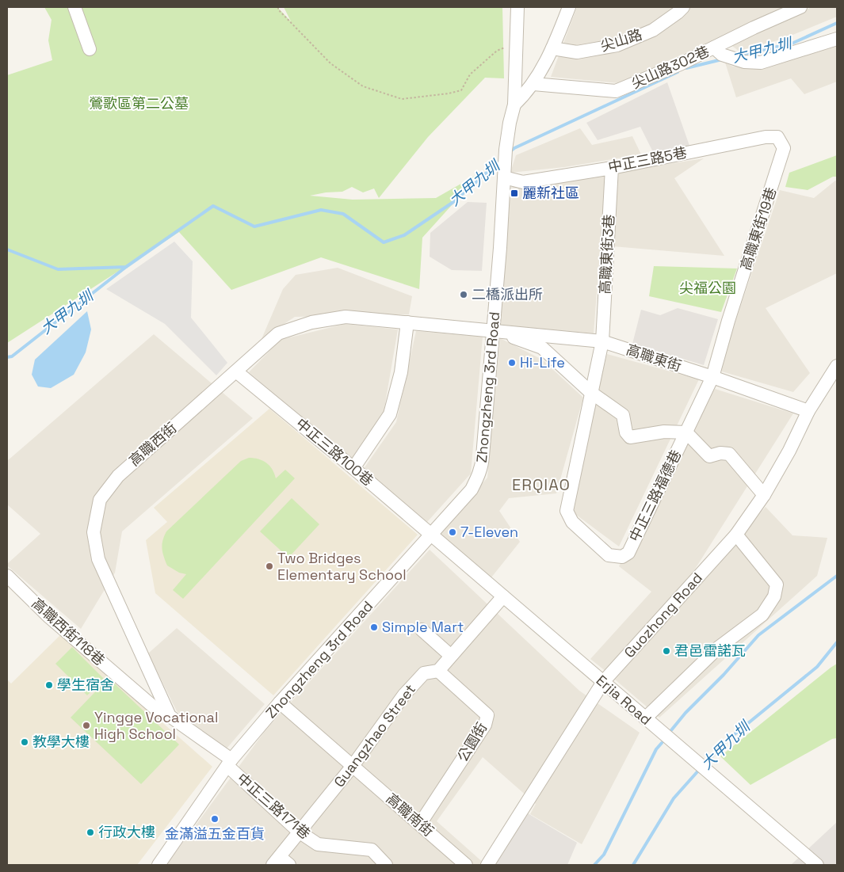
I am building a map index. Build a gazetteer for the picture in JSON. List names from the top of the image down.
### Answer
{
  "streets": {
    "street": [
      "尖山路",
      "尖山路302巷",
      "中正三路5巷",
      "高職東街19巷",
      "高職東街3巷",
      "高職東街",
      "Zhongzheng 3rd Road",
      "高職西街",
      "中正三路100巷",
      "中正三路福德巷",
      "Guozhong Road",
      "高職西街118巷",
      "Erjia Road",
      "Guangzhao Street",
      "公園街",
      "中正三路171巷",
      "高職南街"
    ]
  },
  "crossings": [
    ["中正三路5巷", "高職東街19巷"],
    ["中正三路5巷", "高職東街3巷"],
    ["中正三路5巷", "Zhongzheng 3rd Road"],
    ["高職東街19巷", "高職東街"],
    ["高職東街19巷", "中正三路福德巷"],
    ["高職東街3巷", "高職東街"],
    ["高職東街3巷", "中正三路福德巷"],
    ["高職東街", "Zhongzheng 3rd Road"],
    ["高職東街", "高職西街"],
    ["高職東街", "中正三路福德巷"],
    ["高職東街", "Guozhong Road"],
    ["Zhongzheng 3rd Road", "高職西街"],
    ["Zhongzheng 3rd Road", "中正三路100巷"],
    ["Zhongzheng 3rd Road", "中正三路福德巷"],
    ["Zhongzheng 3rd Road", "Erjia Road"],
    ["Zhongzheng 3rd Road", "中正三路171巷"],
    ["Zhongzheng 3rd Road", "高職南街"],
    ["高職西街", "中正三路100巷"],
    ["高職西街", "中正三路福德巷"],
    ["高職西街", "高職西街118巷"],
    ["中正三路100巷", "Erjia Road"],
    ["中正三路福德巷", "Guozhong Road"],
    ["Guozhong Road", "Erjia Road"],
    ["Guangzhao Street", "公園街"],
    ["Guangzhao Street", "中正三路171巷"],
    ["Guangzhao Street", "高職南街"],
    ["公園街", "高職南街"]
  ],
  "districts": ["ERQIAO"],
  "water": ["大甲九圳"],
  "parks": ["鶯歌區第二公墓", "尖福公園"],
  "places": {
    "transit": ["麗新社區"],
    "other": [
      "二橋派出所",
      "Hi-Life",
      "7-Eleven",
      "Two Bridges Elementary School",
      "Simple Mart",
      "君邑雷諾瓦",
      "學生宿舍",
      "Yingge Vocational High School",
      "教學大樓",
      "金滿溢五金百貨",
      "行政大樓"
    ]
  }
}
